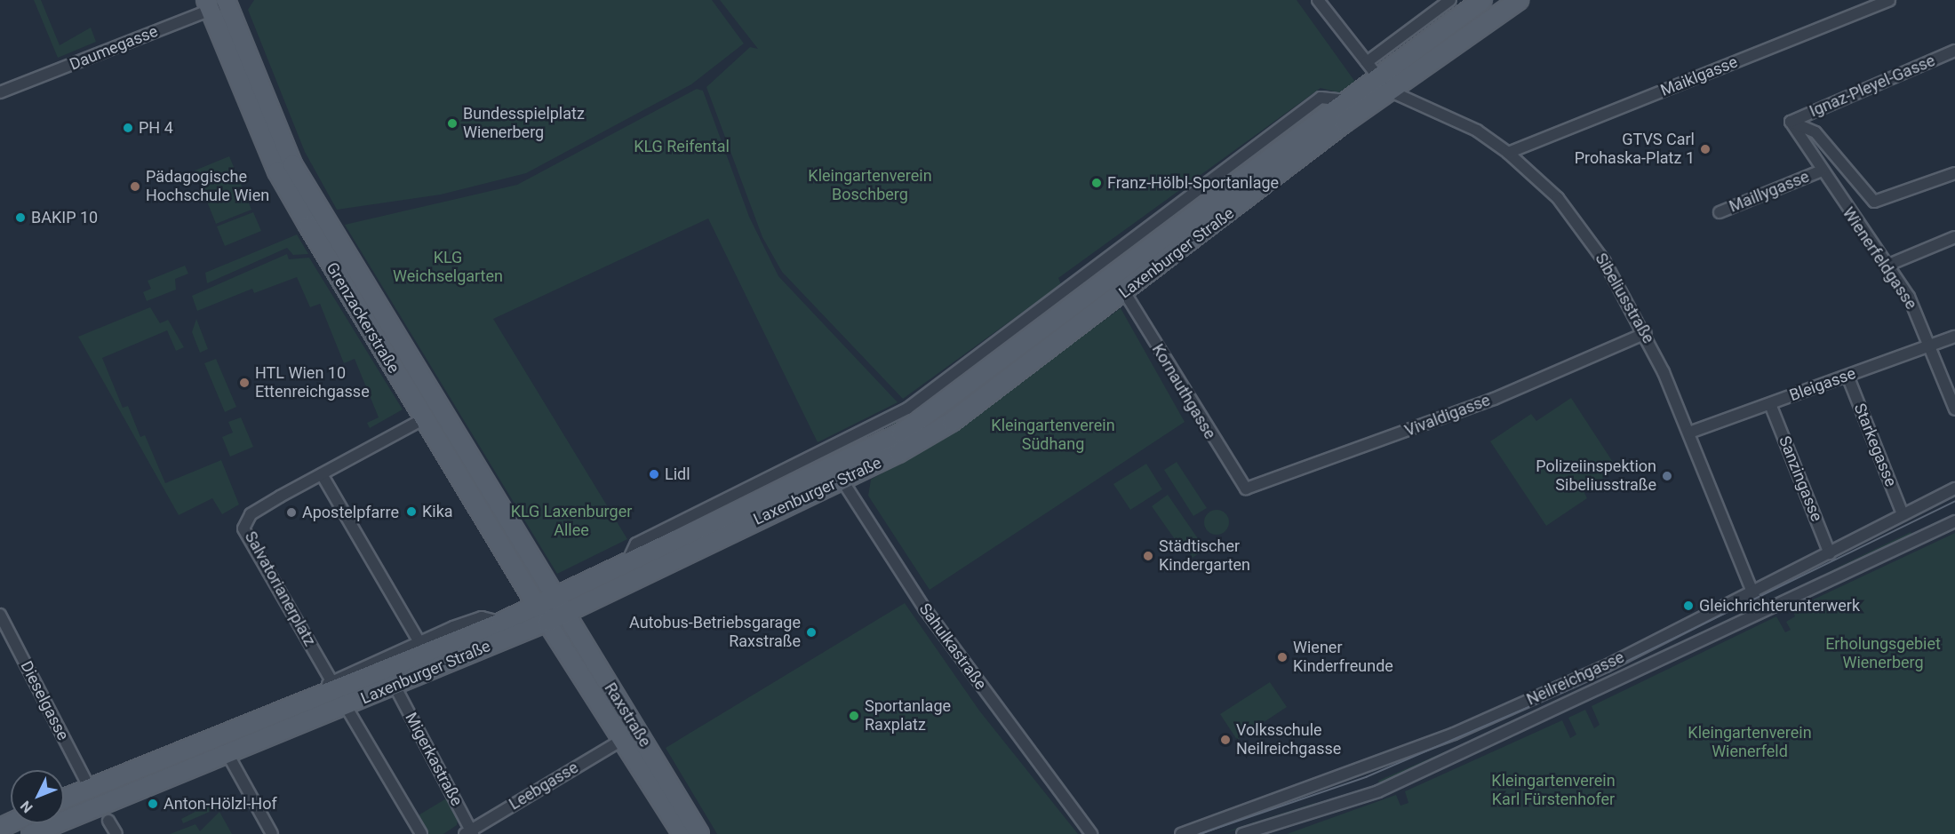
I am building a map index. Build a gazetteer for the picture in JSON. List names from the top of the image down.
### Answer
{
  "streets": {
    "main road": ["Laxenburger Straße", "Grenzackerstraße", "Raxstraße"],
    "street": [
      "Daumegasse",
      "Maiklgasse",
      "Ignaz-Pleyel-Gasse",
      "Maillygasse",
      "Wienerfeldgasse",
      "Sibeliusstraße",
      "Bleigasse",
      "Kornauthgasse",
      "Vivaldigasse",
      "Starkegasse",
      "Sanzingasse",
      "Salvatorianerplatz",
      "Sahulkastraße",
      "Neilreichgasse",
      "Dieselgasse",
      "Migerkastraße",
      "Leebgasse"
    ]
  },
  "crossings": [
    ["Daumegasse", "Grenzackerstraße"],
    ["Maiklgasse", "Sibeliusstraße"],
    ["Ignaz-Pleyel-Gasse", "Wienerfeldgasse"],
    ["Maillygasse", "Wienerfeldgasse"],
    ["Laxenburger Straße", "Sibeliusstraße"],
    ["Laxenburger Straße", "Grenzackerstraße"],
    ["Laxenburger Straße", "Kornauthgasse"],
    ["Laxenburger Straße", "Salvatorianerplatz"],
    ["Laxenburger Straße", "Sahulkastraße"],
    ["Laxenburger Straße", "Dieselgasse"],
    ["Laxenburger Straße", "Raxstraße"],
    ["Laxenburger Straße", "Migerkastraße"],
    ["Wienerfeldgasse", "Bleigasse"],
    ["Sibeliusstraße", "Bleigasse"],
    ["Sibeliusstraße", "Vivaldigasse"],
    ["Sibeliusstraße", "Neilreichgasse"],
    ["Grenzackerstraße", "Raxstraße"],
    ["Bleigasse", "Starkegasse"],
    ["Bleigasse", "Sanzingasse"],
    ["Kornauthgasse", "Vivaldigasse"],
    ["Starkegasse", "Neilreichgasse"],
    ["Sanzingasse", "Neilreichgasse"],
    ["Raxstraße", "Leebgasse"],
    ["Migerkastraße", "Leebgasse"]
  ],
  "parks": [
    "KLG Reifental",
    "Kleingartenverein Boschberg",
    "KLG Weichselgarten",
    "Kleingartenverein Südhang",
    "KLG Laxenburger Allee",
    "Erholungsgebiet Wienerberg",
    "Kleingartenverein Wienerfeld",
    "Kleingartenverein Karl Fürstenhofer"
  ],
  "places": [
    "Bundesspielplatz Wienerberg",
    "PH 4",
    "GTVS Carl Prohaska-Platz 1",
    "Franz-Hölbl-Sportanlage",
    "Pädagogische Hochschule Wien",
    "BAKIP 10",
    "HTL Wien 10 Ettenreichgasse",
    "Lidl",
    "Polizeiinspektion Sibeliusstraße",
    "Kika",
    "Apostelpfarre",
    "Städtischer Kindergarten",
    "Gleichrichterunterwerk",
    "Autobus-Betriebsgarage Raxstraße",
    "Wiener Kinderfreunde",
    "Sportanlage Raxplatz",
    "Volksschule Neilreichgasse",
    "Anton-Hölzl-Hof"
  ],
  "north": "bottom left"
}
